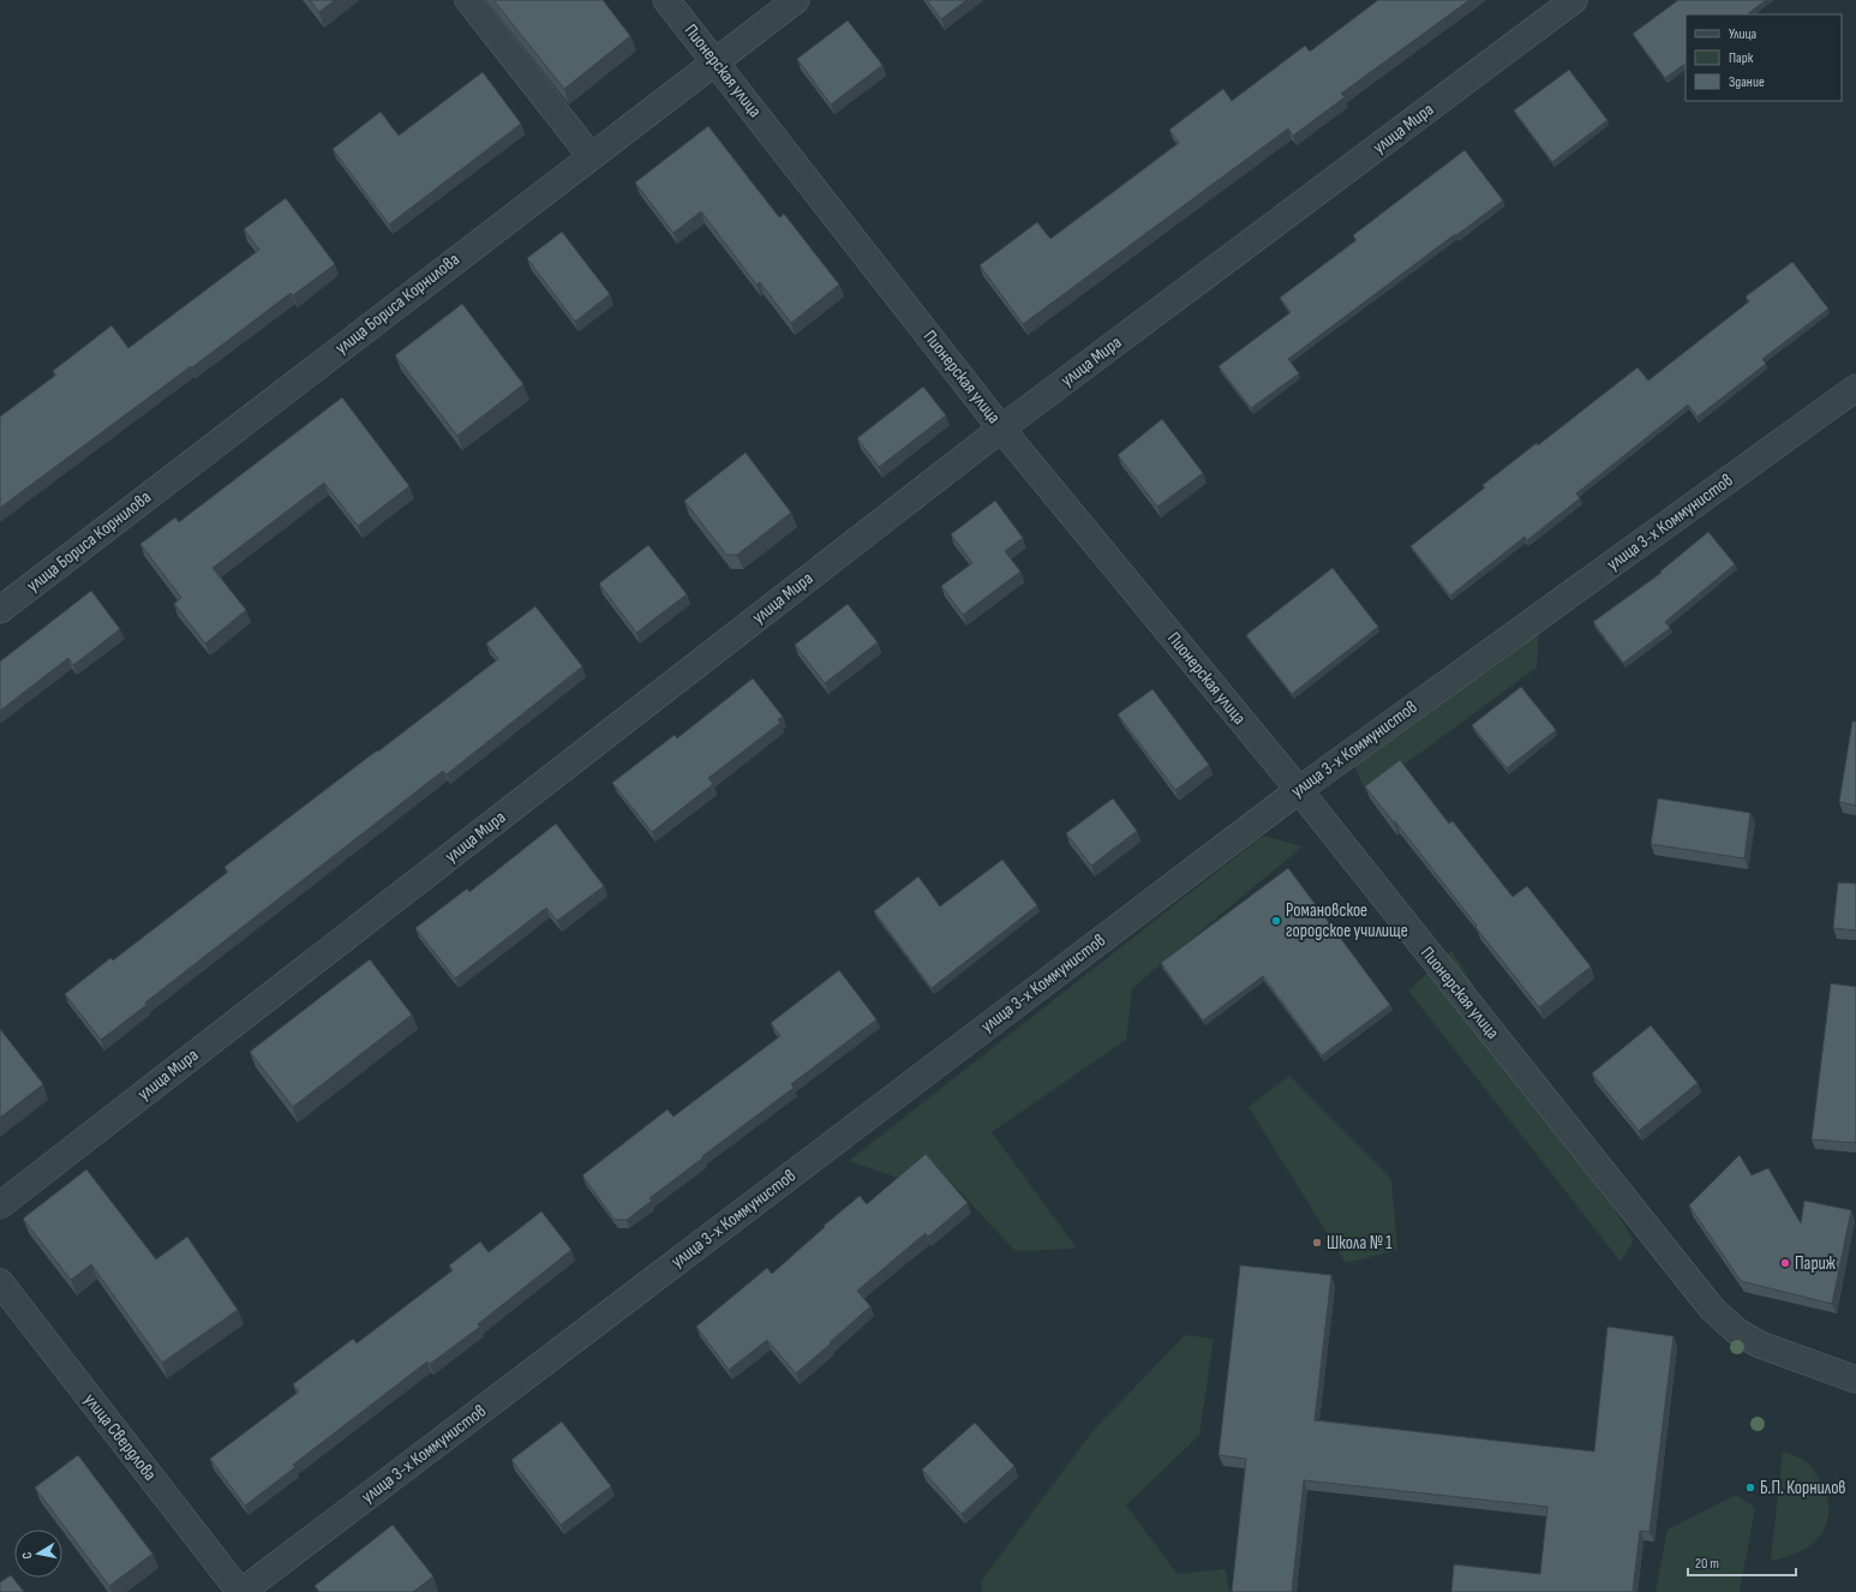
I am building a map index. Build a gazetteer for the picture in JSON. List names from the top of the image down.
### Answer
{
  "streets": {
    "street": [
      "Пионерская улица",
      "улица Мира",
      "улица Бориса Корнилова",
      "улица 3-х Коммунистов",
      "улица Свердлова"
    ]
  },
  "crossings": [
    ["Пионерская улица", "улица Мира"],
    ["Пионерская улица", "улица Бориса Корнилова"],
    ["Пионерская улица", "улица 3-х Коммунистов"],
    ["улица 3-х Коммунистов", "улица Свердлова"]
  ],
  "places": [
    "Романовское городское училище",
    "Школа № 1",
    "Париж",
    "Б.П. Корнилов"
  ],
  "legend": ["Улица", "Парк", "Здание"],
  "scale_bar": "20 m",
  "north": "left"
}
